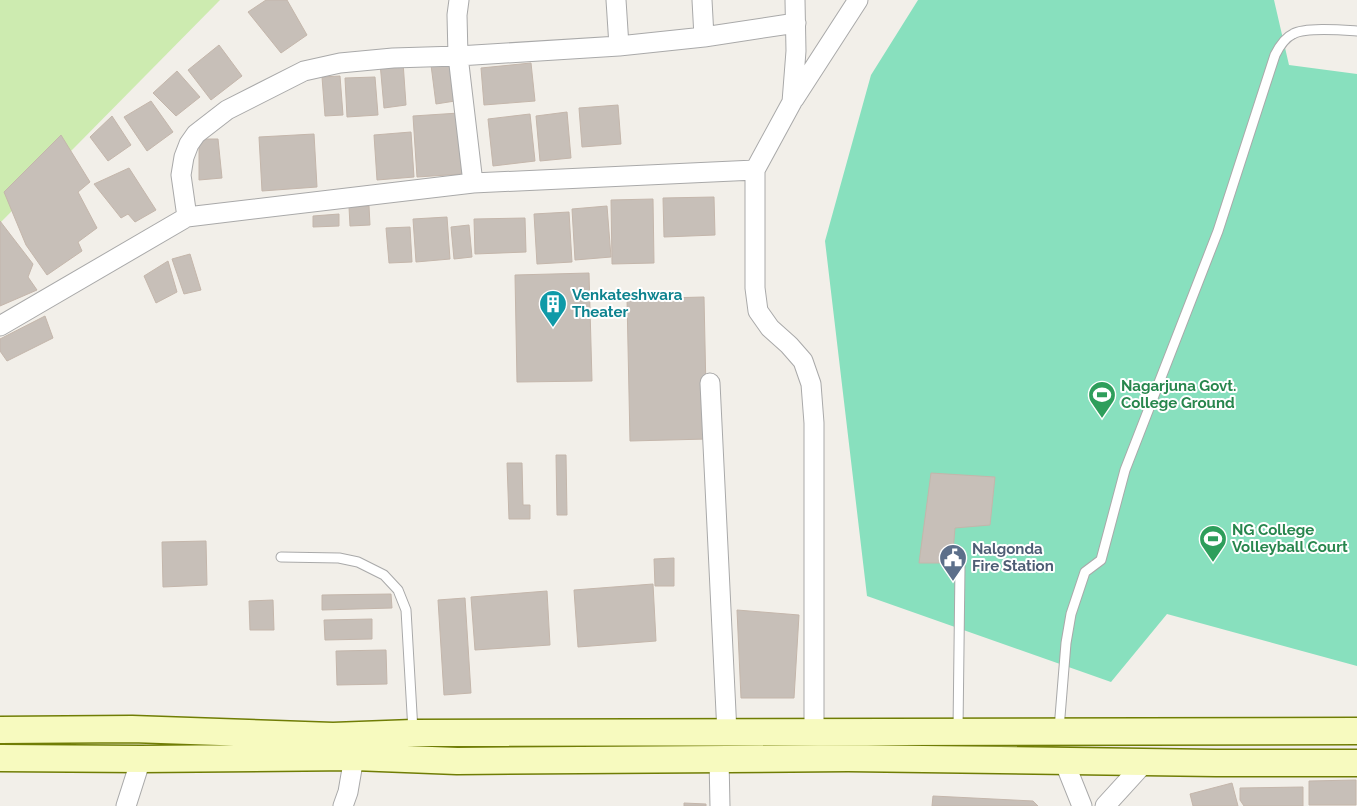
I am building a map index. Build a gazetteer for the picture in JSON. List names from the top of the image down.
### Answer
{
  "places": {
    "building": ["Venkateshwara Theater"],
    "sports": ["Nagarjuna Govt. College Ground", "NG College Volleyball Court"],
    "public building": ["Nalgonda Fire Station"]
  }
}
